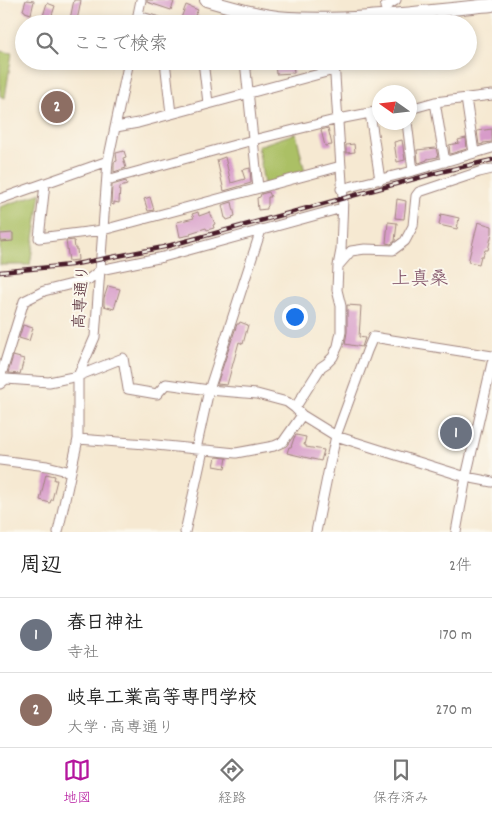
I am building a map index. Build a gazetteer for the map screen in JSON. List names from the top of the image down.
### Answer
{
  "streets": {
    "street": ["高専通り"]
  },
  "districts": ["上真桑"],
  "north": "left",
  "page": {
    "search": "ここで検索",
    "pins": ["2", "1"],
    "heading": ["周辺", "2件"],
    "list": [
      {
        "mark": "1",
        "name": "春日神社",
        "note": "寺社",
        "value": "170 m"
      },
      {
        "mark": "2",
        "name": "岐阜工業高等専門学校",
        "note": "大学 · 高専通り",
        "value": "270 m"
      }
    ],
    "nav": ["地図", "経路", "保存済み"]
  }
}
